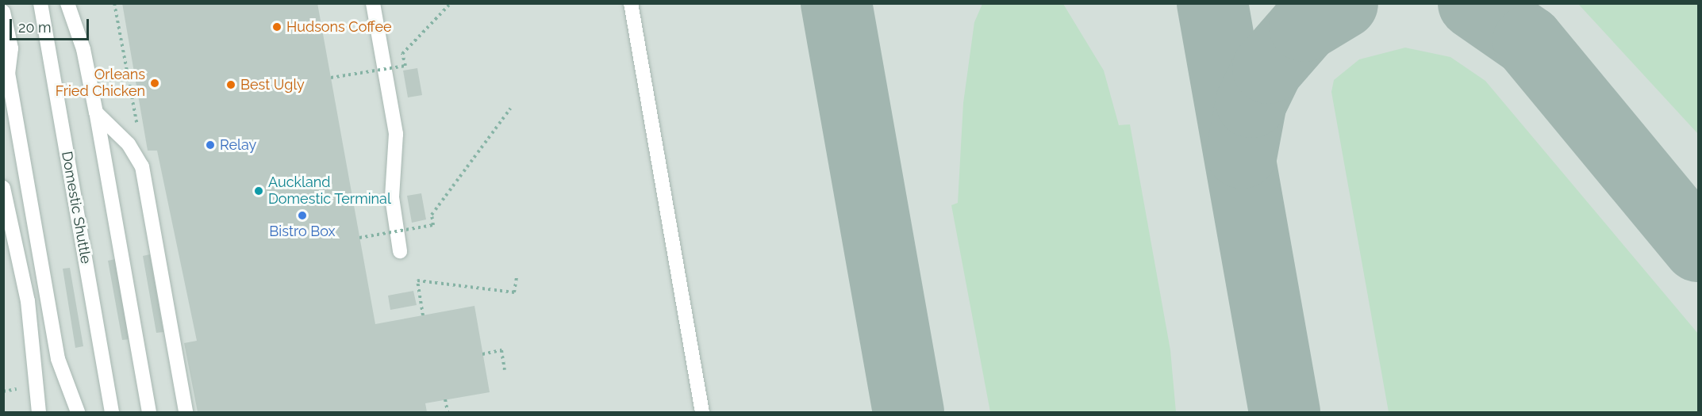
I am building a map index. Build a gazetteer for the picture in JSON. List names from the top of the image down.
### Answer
{
  "streets": {
    "lane": ["Domestic Shuttle"]
  },
  "places": [
    "Hudsons Coffee",
    "Orleans Fried Chicken",
    "Best Ugly",
    "Relay",
    "Auckland Domestic Terminal",
    "Bistro Box"
  ],
  "scale_bar": "20 m"
}
